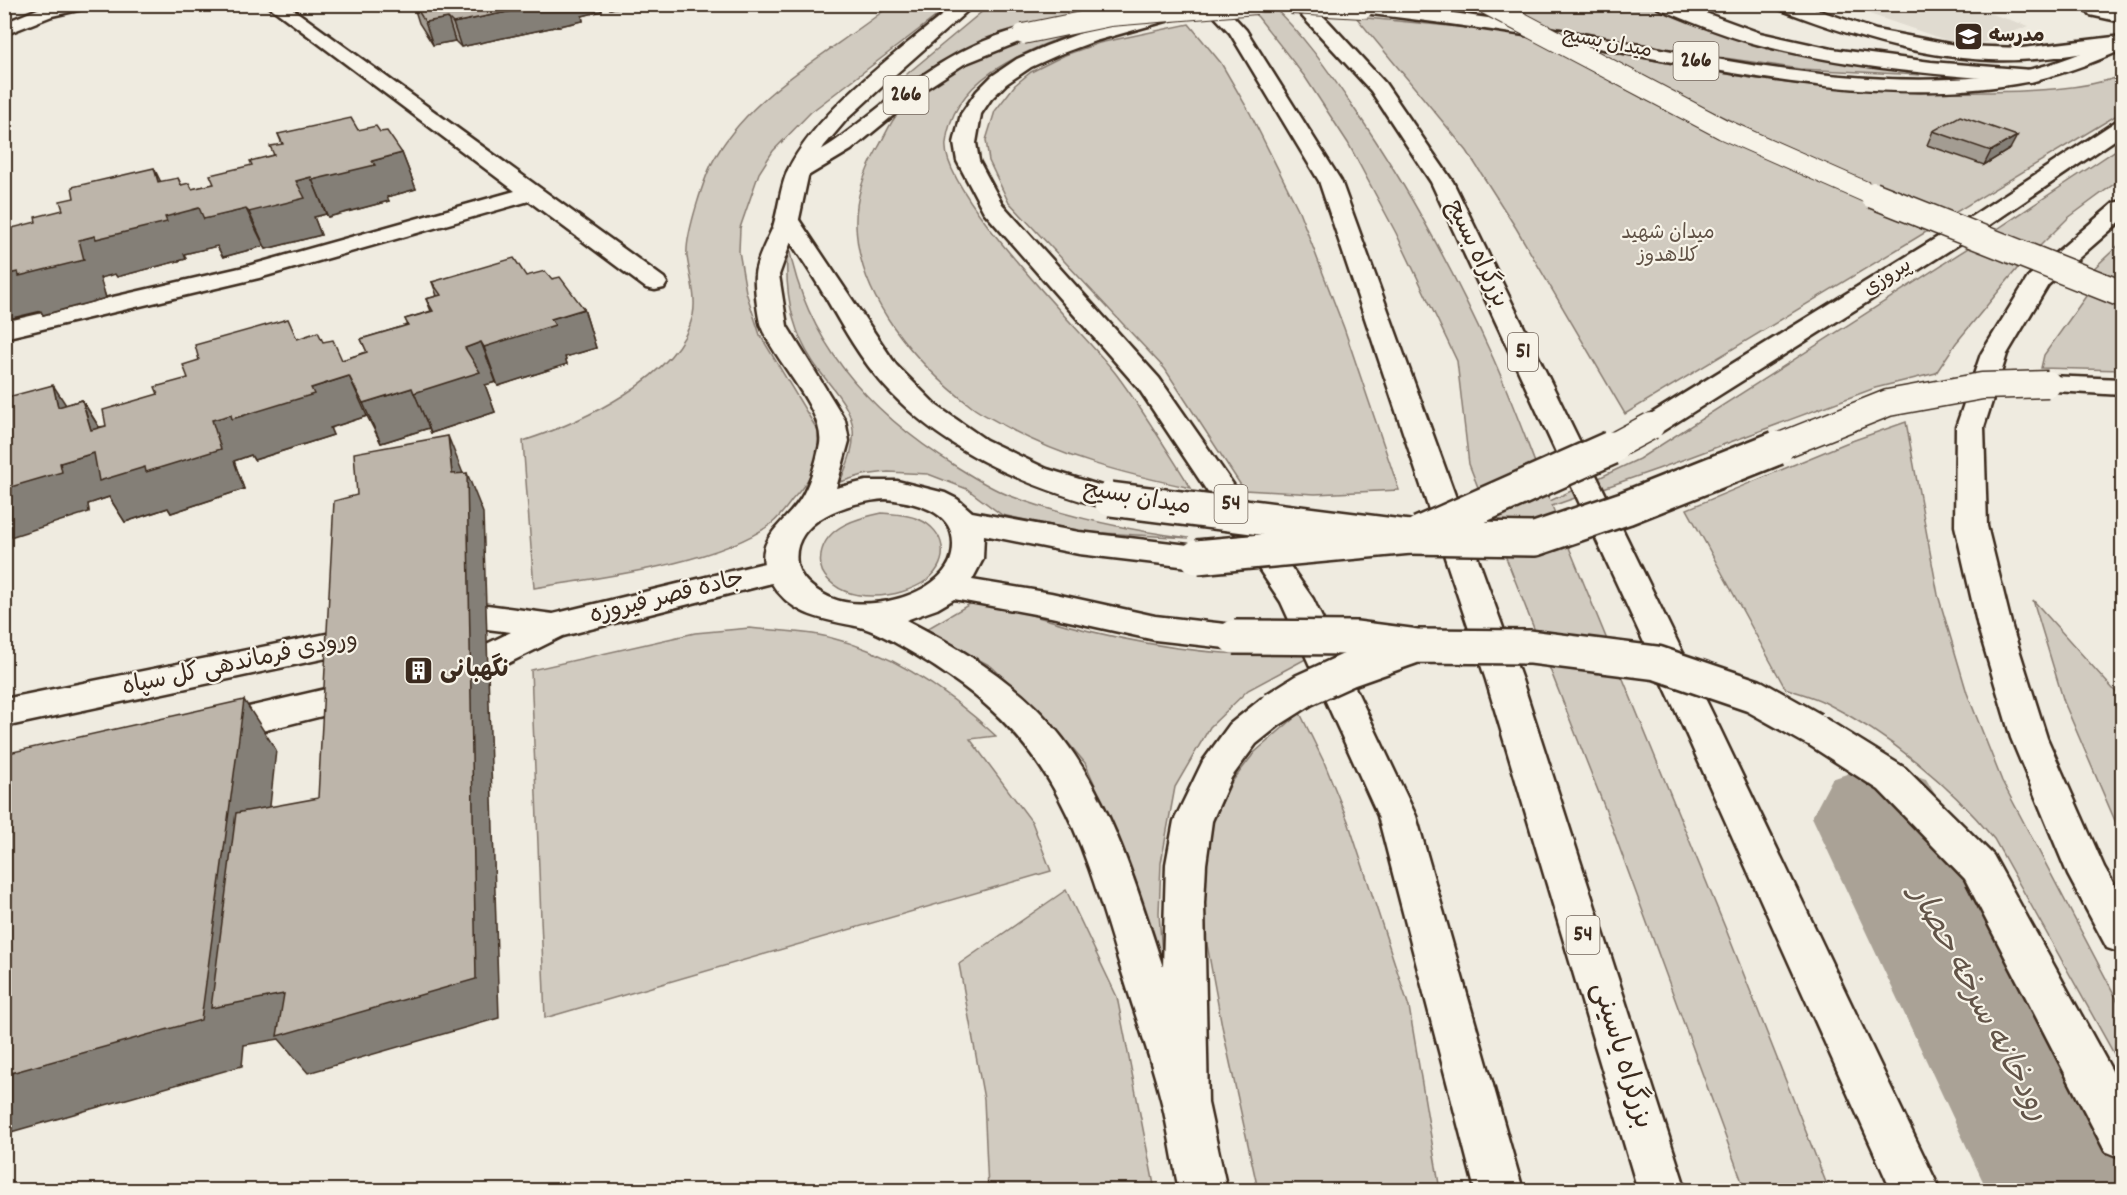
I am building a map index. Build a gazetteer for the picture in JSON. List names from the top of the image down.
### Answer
{
  "streets": {
    "main road": [
      "میدان بسیج",
      "266",
      "بزرگراه بسیج",
      "پیروزی",
      "51",
      "54",
      "جاده قصر فیروزه",
      "ورودی فرماندهی کل سپاه",
      "بزرگراه یاسینی"
    ]
  },
  "crossings": [
    ["میدان بسیج", "266"],
    ["میدان بسیج", "پیروزی"],
    ["266", "54"],
    ["266", "بزرگراه یاسینی"],
    ["54", "بزرگراه یاسینی"],
    ["جاده قصر فیروزه", "ورودی فرماندهی کل سپاه"]
  ],
  "water": ["رودخانه سرخه حصار"],
  "parks": ["میدان شهید کلاهدوز"],
  "places": {
    "school or university": ["مدرسه"],
    "building": ["نگهبانی"]
  }
}
